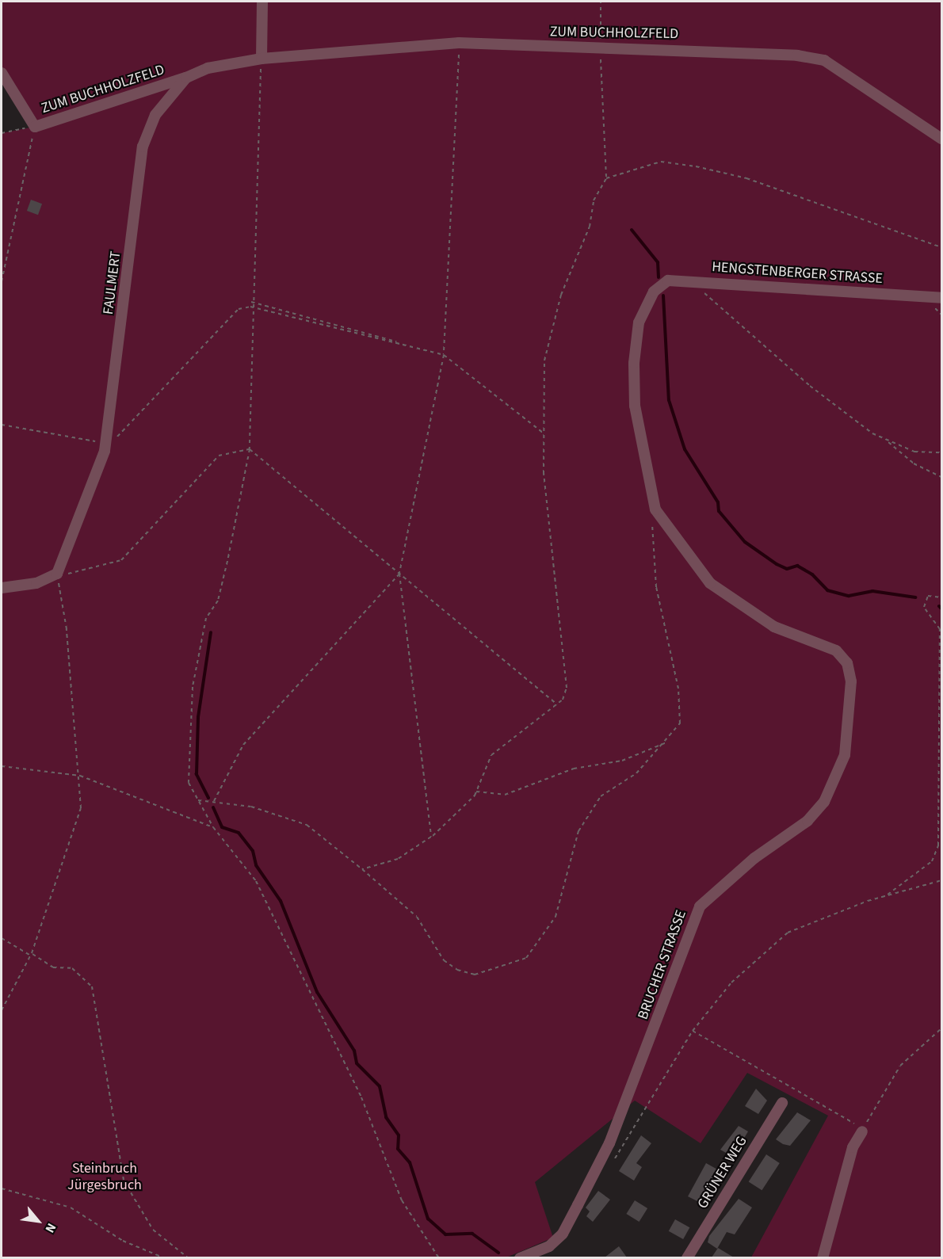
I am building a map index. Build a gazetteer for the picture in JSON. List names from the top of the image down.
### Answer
{
  "streets": {
    "street": [
      "ZUM BUCHHOLZFELD",
      "HENGSTENBERGER STRASSE",
      "FAULMERT",
      "BRUCHER STRASSE",
      "GRÜNER WEG"
    ]
  },
  "crossings": [
    ["ZUM BUCHHOLZFELD", "FAULMERT"],
    ["HENGSTENBERGER STRASSE", "BRUCHER STRASSE"]
  ],
  "parks": ["Steinbruch Jürgesbruch"],
  "north": "bottom right"
}
